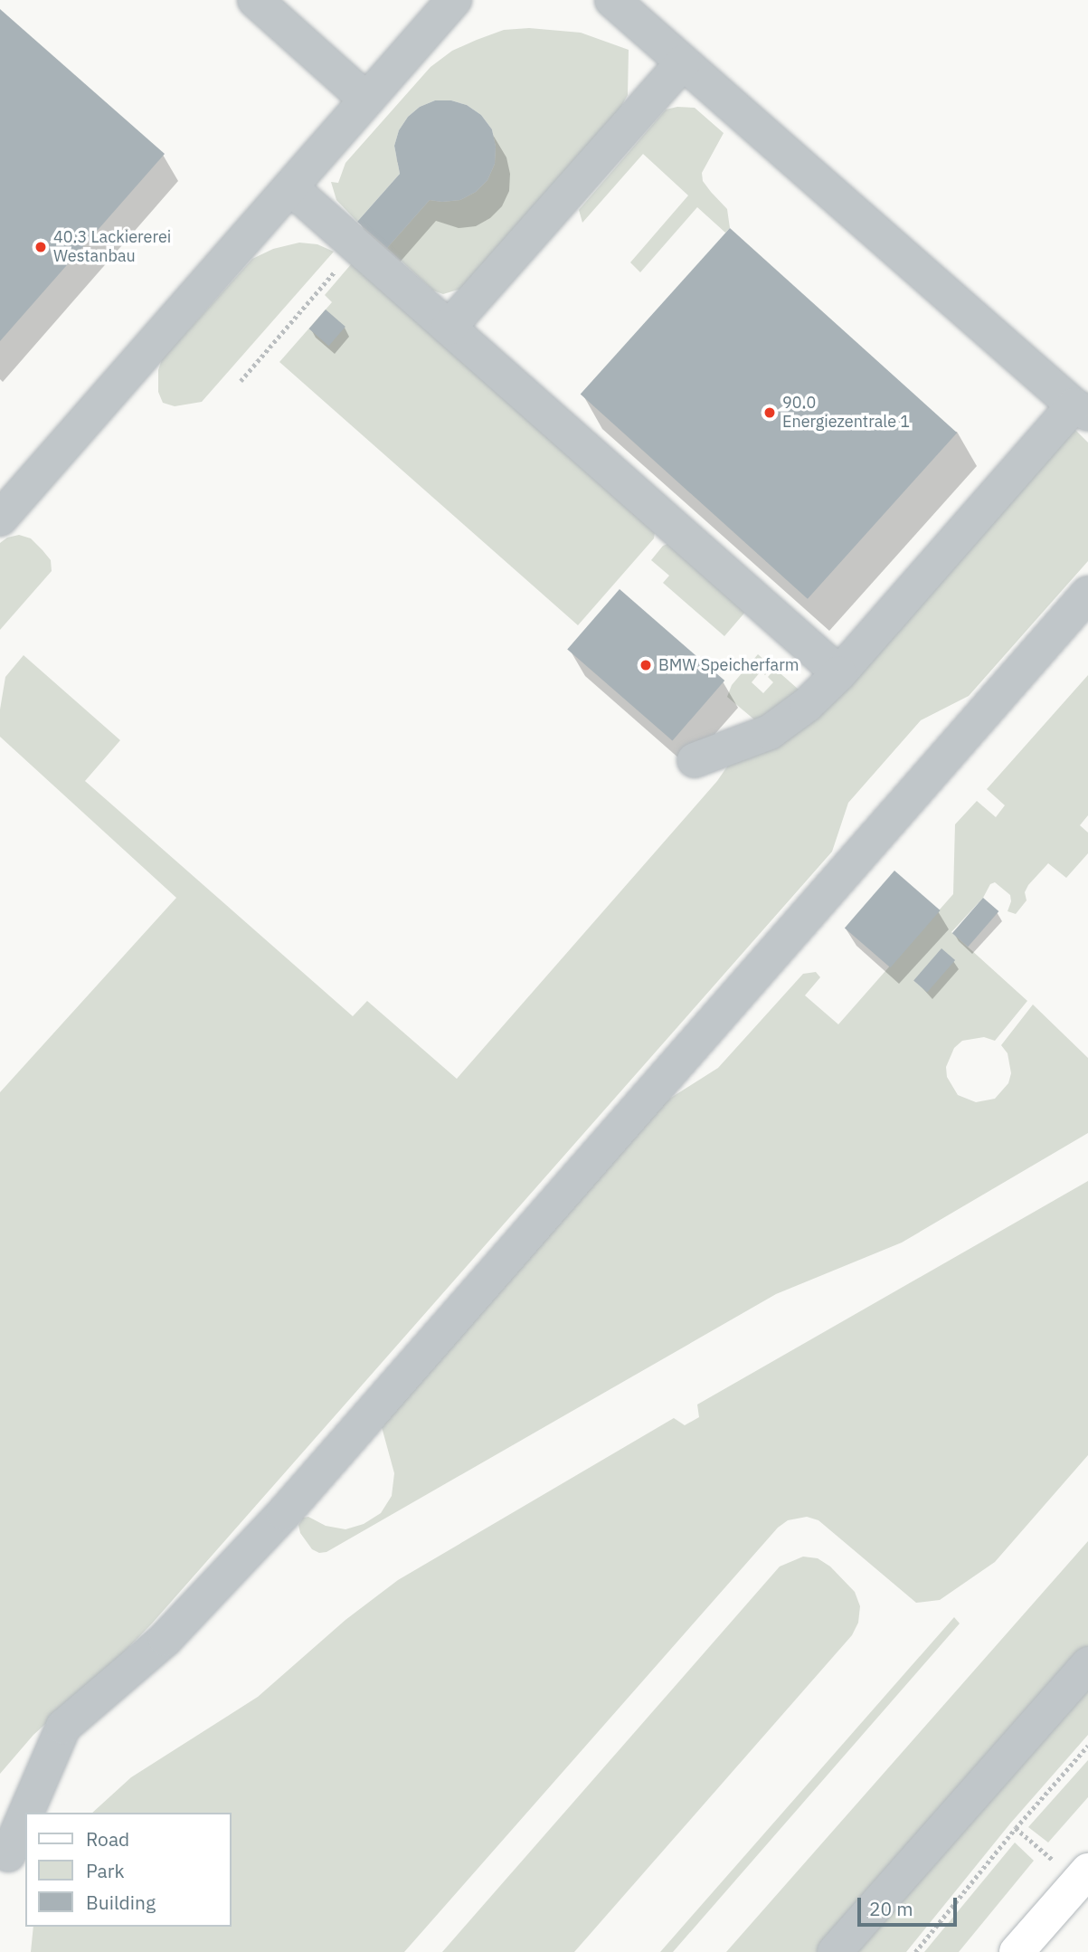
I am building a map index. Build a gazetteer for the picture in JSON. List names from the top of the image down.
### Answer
{
  "places": ["40.3 Lackiererei Westanbau", "90.0 Energiezentrale 1", "BMW Speicherfarm"],
  "legend": ["Road", "Park", "Building"],
  "scale_bar": "20 m"
}
